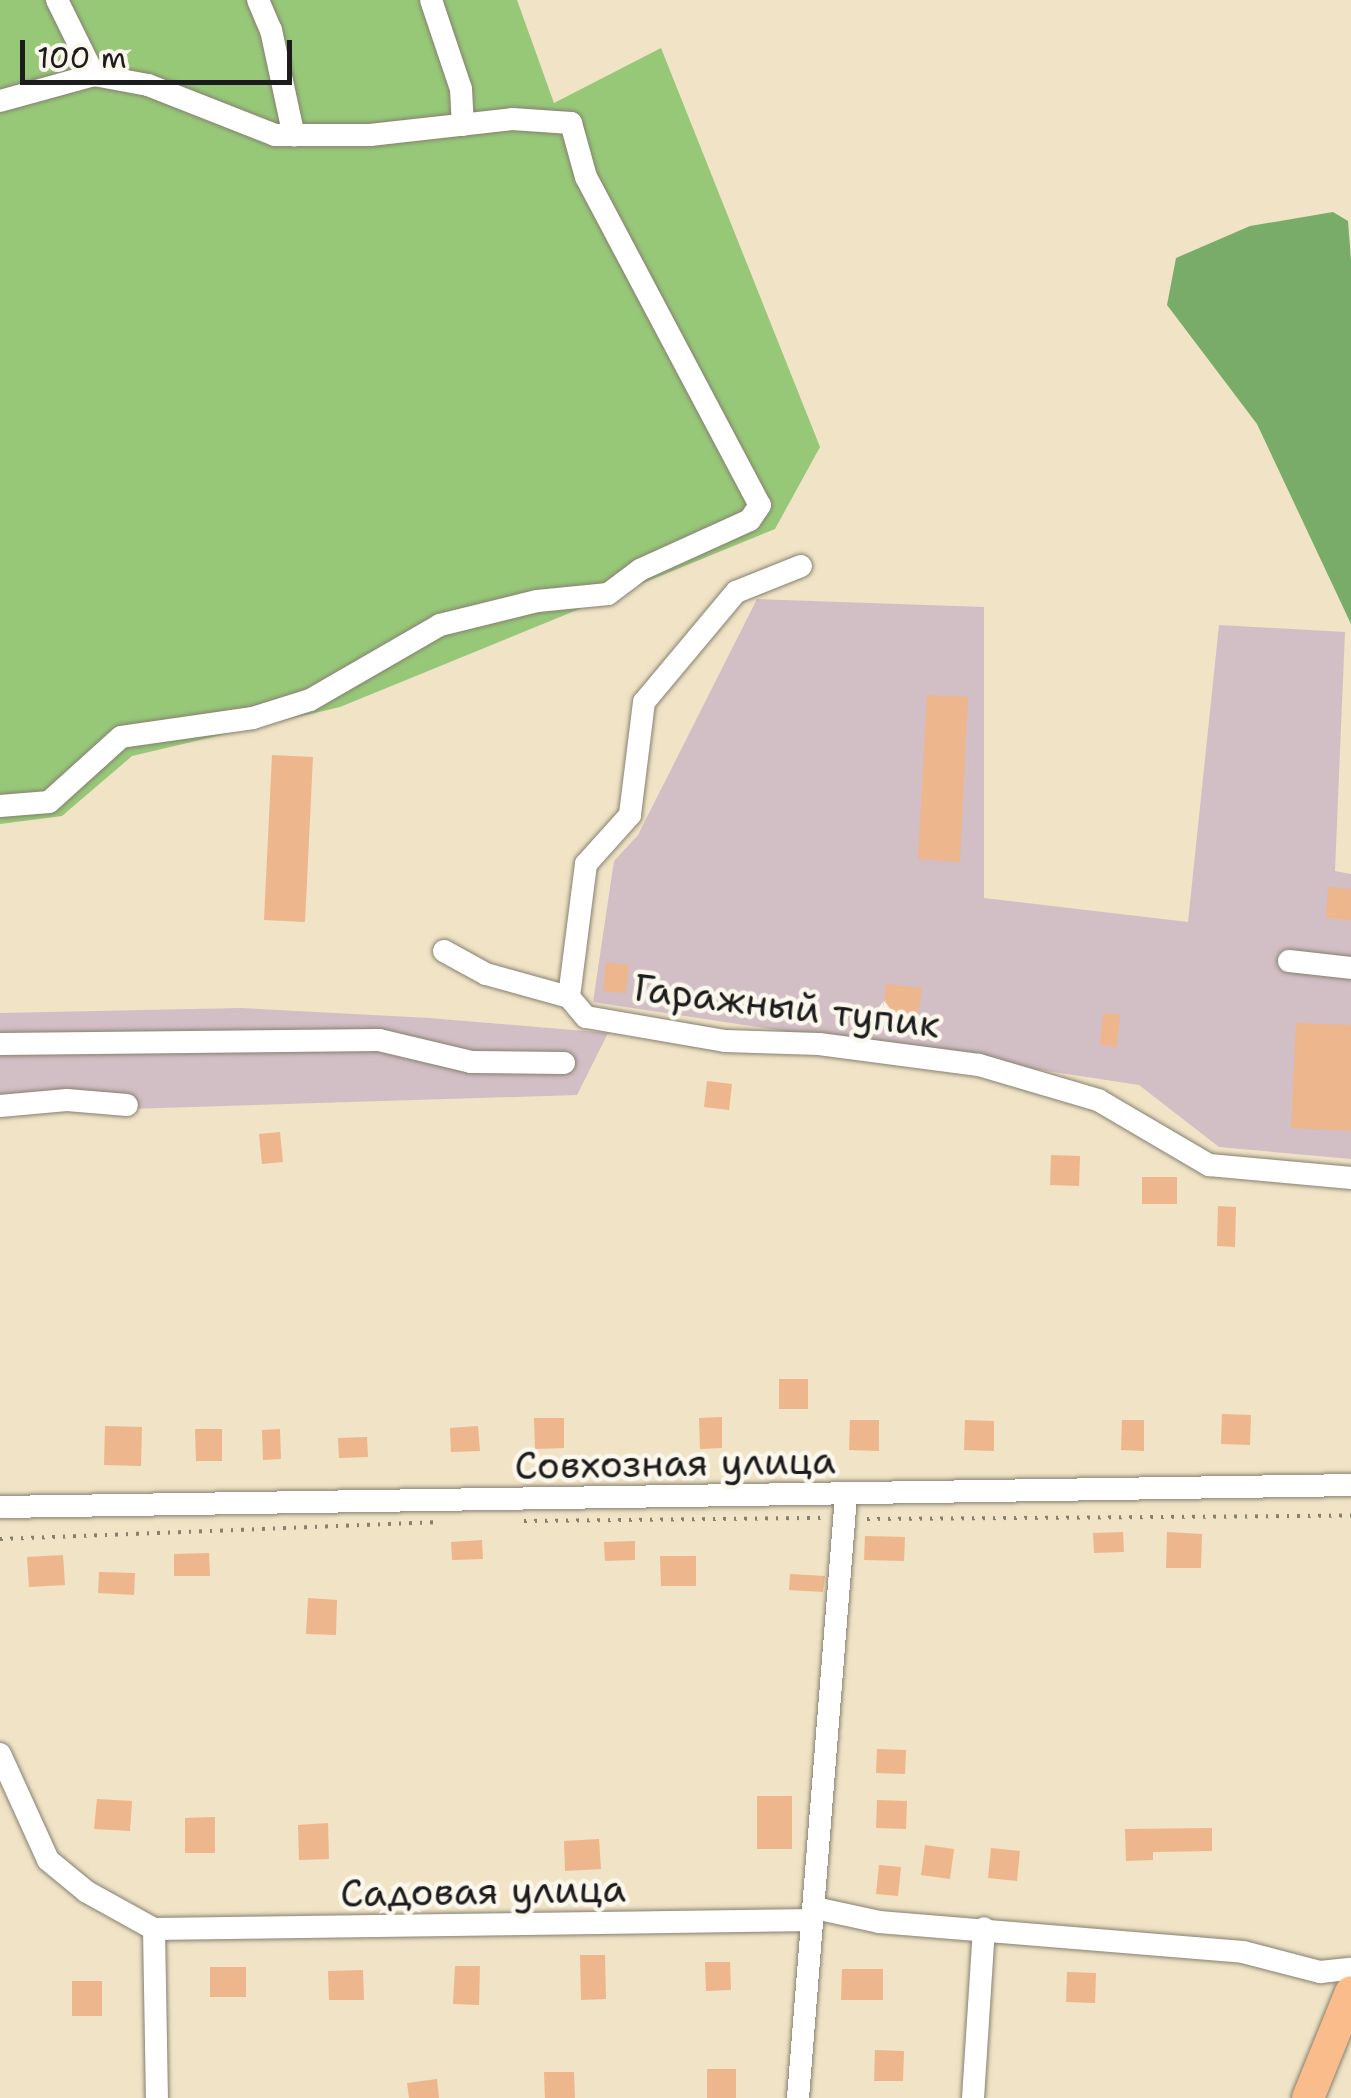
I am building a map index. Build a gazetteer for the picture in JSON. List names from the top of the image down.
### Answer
{
  "streets": {
    "street": ["Гаражный тупик", "Совхозная улица", "Садовая улица"]
  },
  "scale_bar": "100 m"
}
